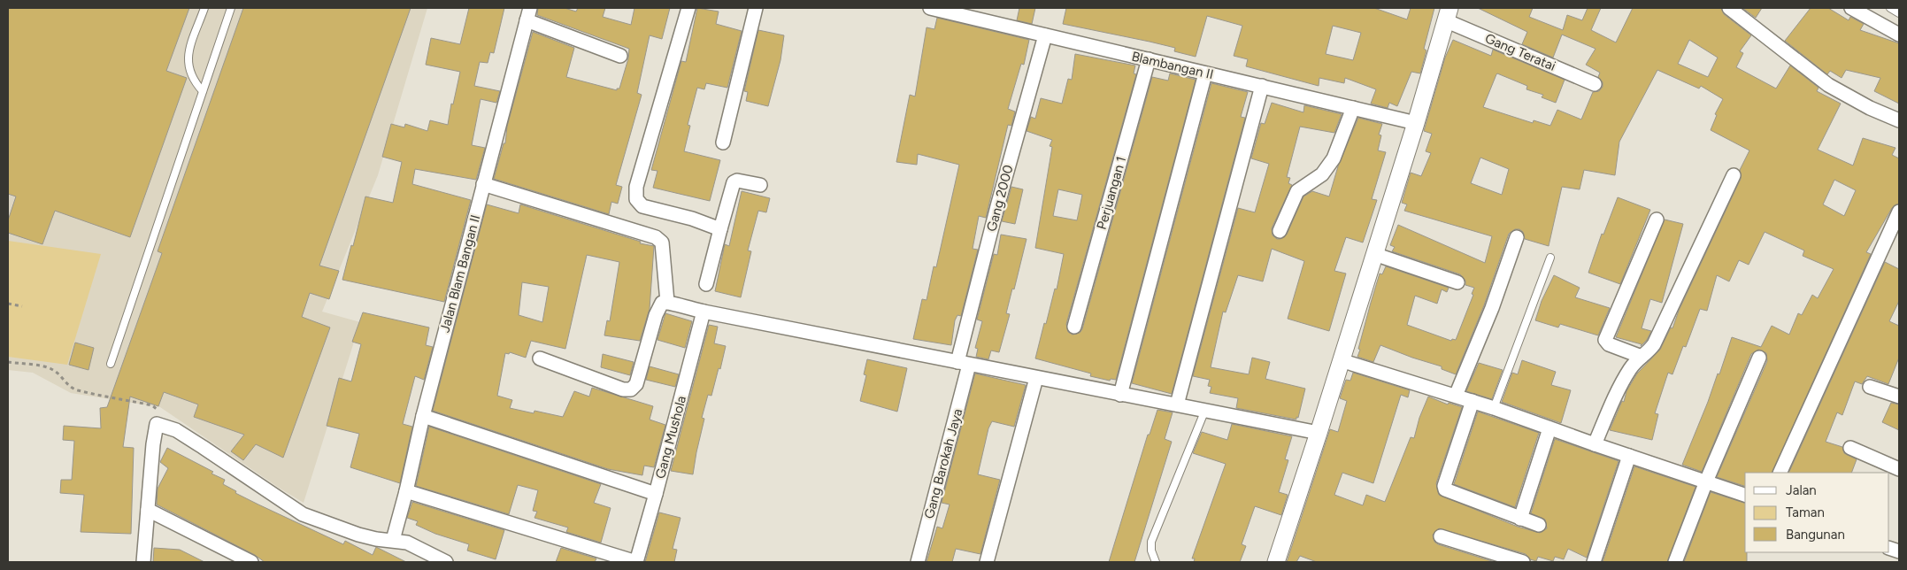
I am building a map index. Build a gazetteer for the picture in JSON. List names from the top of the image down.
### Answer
{
  "streets": {
    "street": [
      "Gang Teratai",
      "Blambangan II",
      "Perjuangan 1",
      "Gang 2000",
      "Jalan Blam Bangan II",
      "Gang Mushola",
      "Gang Barokah Jaya"
    ]
  },
  "crossings": [
    ["Blambangan II", "Perjuangan 1"],
    ["Blambangan II", "Gang 2000"],
    ["Gang 2000", "Gang Barokah Jaya"]
  ],
  "legend": ["Jalan", "Taman", "Bangunan"]
}
